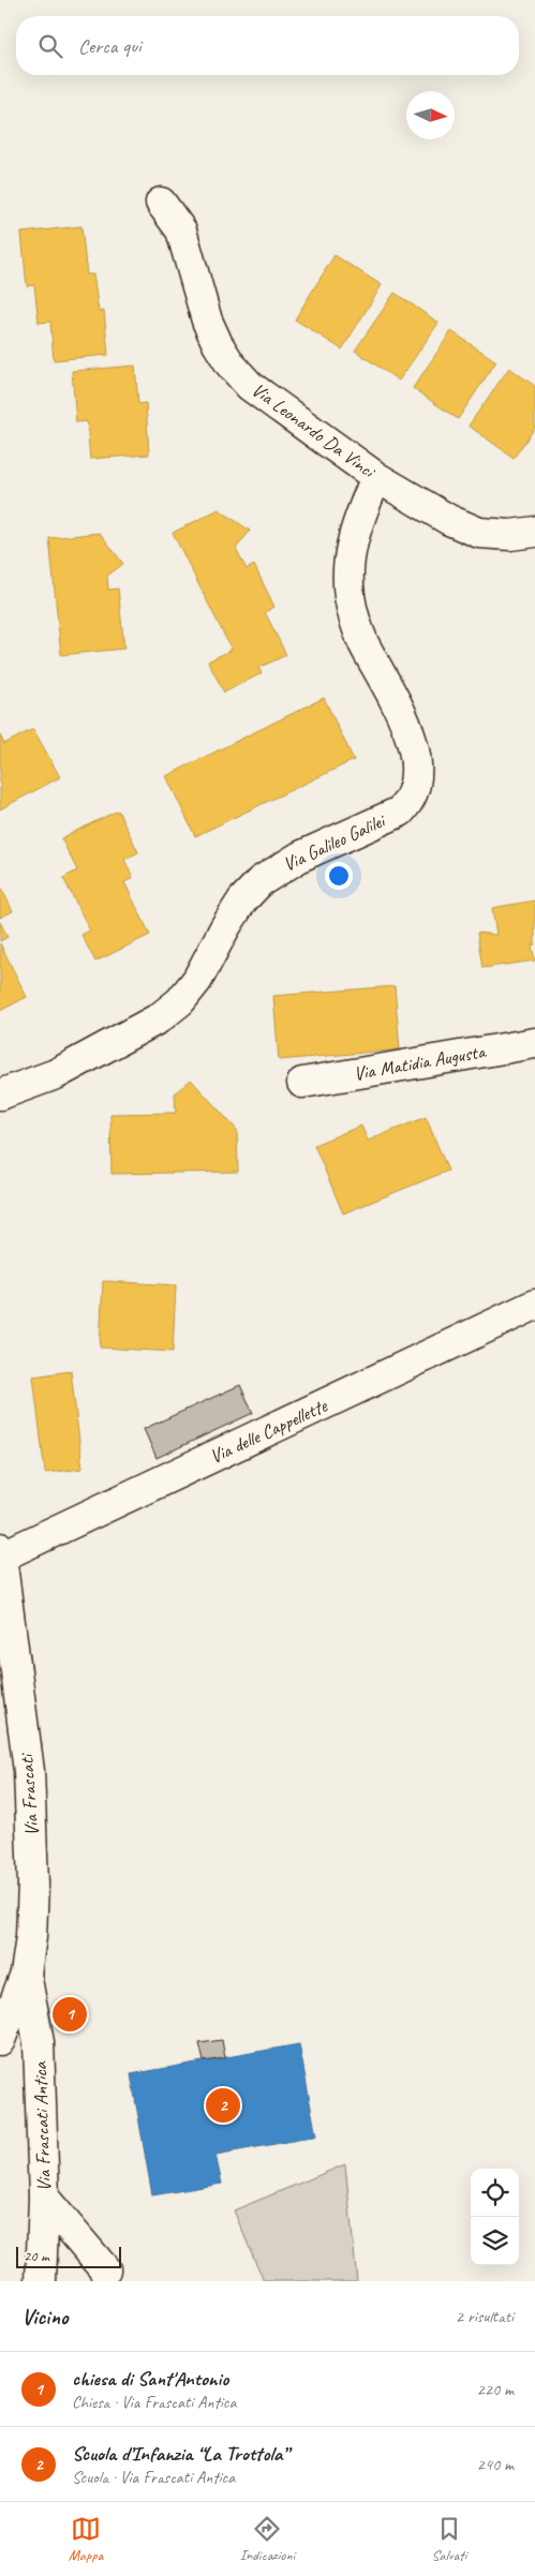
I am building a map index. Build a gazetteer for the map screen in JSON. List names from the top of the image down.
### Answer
{
  "streets": {
    "street": [
      "Via Leonardo Da Vinci",
      "Via Galileo Galilei",
      "Via Matidia Augusta",
      "Via delle Cappellette",
      "Via Frascati",
      "Via Frascati Antica"
    ]
  },
  "crossings": [
    ["Via Leonardo Da Vinci", "Via Galileo Galilei"],
    ["Via delle Cappellette", "Via Frascati"],
    ["Via Frascati", "Via Frascati Antica"]
  ],
  "scale_bar": "20 m",
  "north": "right",
  "page": {
    "search": "Cerca qui",
    "pins": ["1", "2"],
    "scale": "20 m",
    "heading": ["Vicino", "2 risultati"],
    "list": [
      {
        "mark": "1",
        "name": "chiesa di Sant'Antonio",
        "note": "Chiesa · Via Frascati Antica",
        "value": "220 m"
      },
      {
        "mark": "2",
        "name": "Scuola d’Infanzia “La Trottola”",
        "note": "Scuola · Via Frascati Antica",
        "value": "240 m"
      }
    ],
    "nav": ["Mappa", "Indicazioni", "Salvati"]
  }
}
